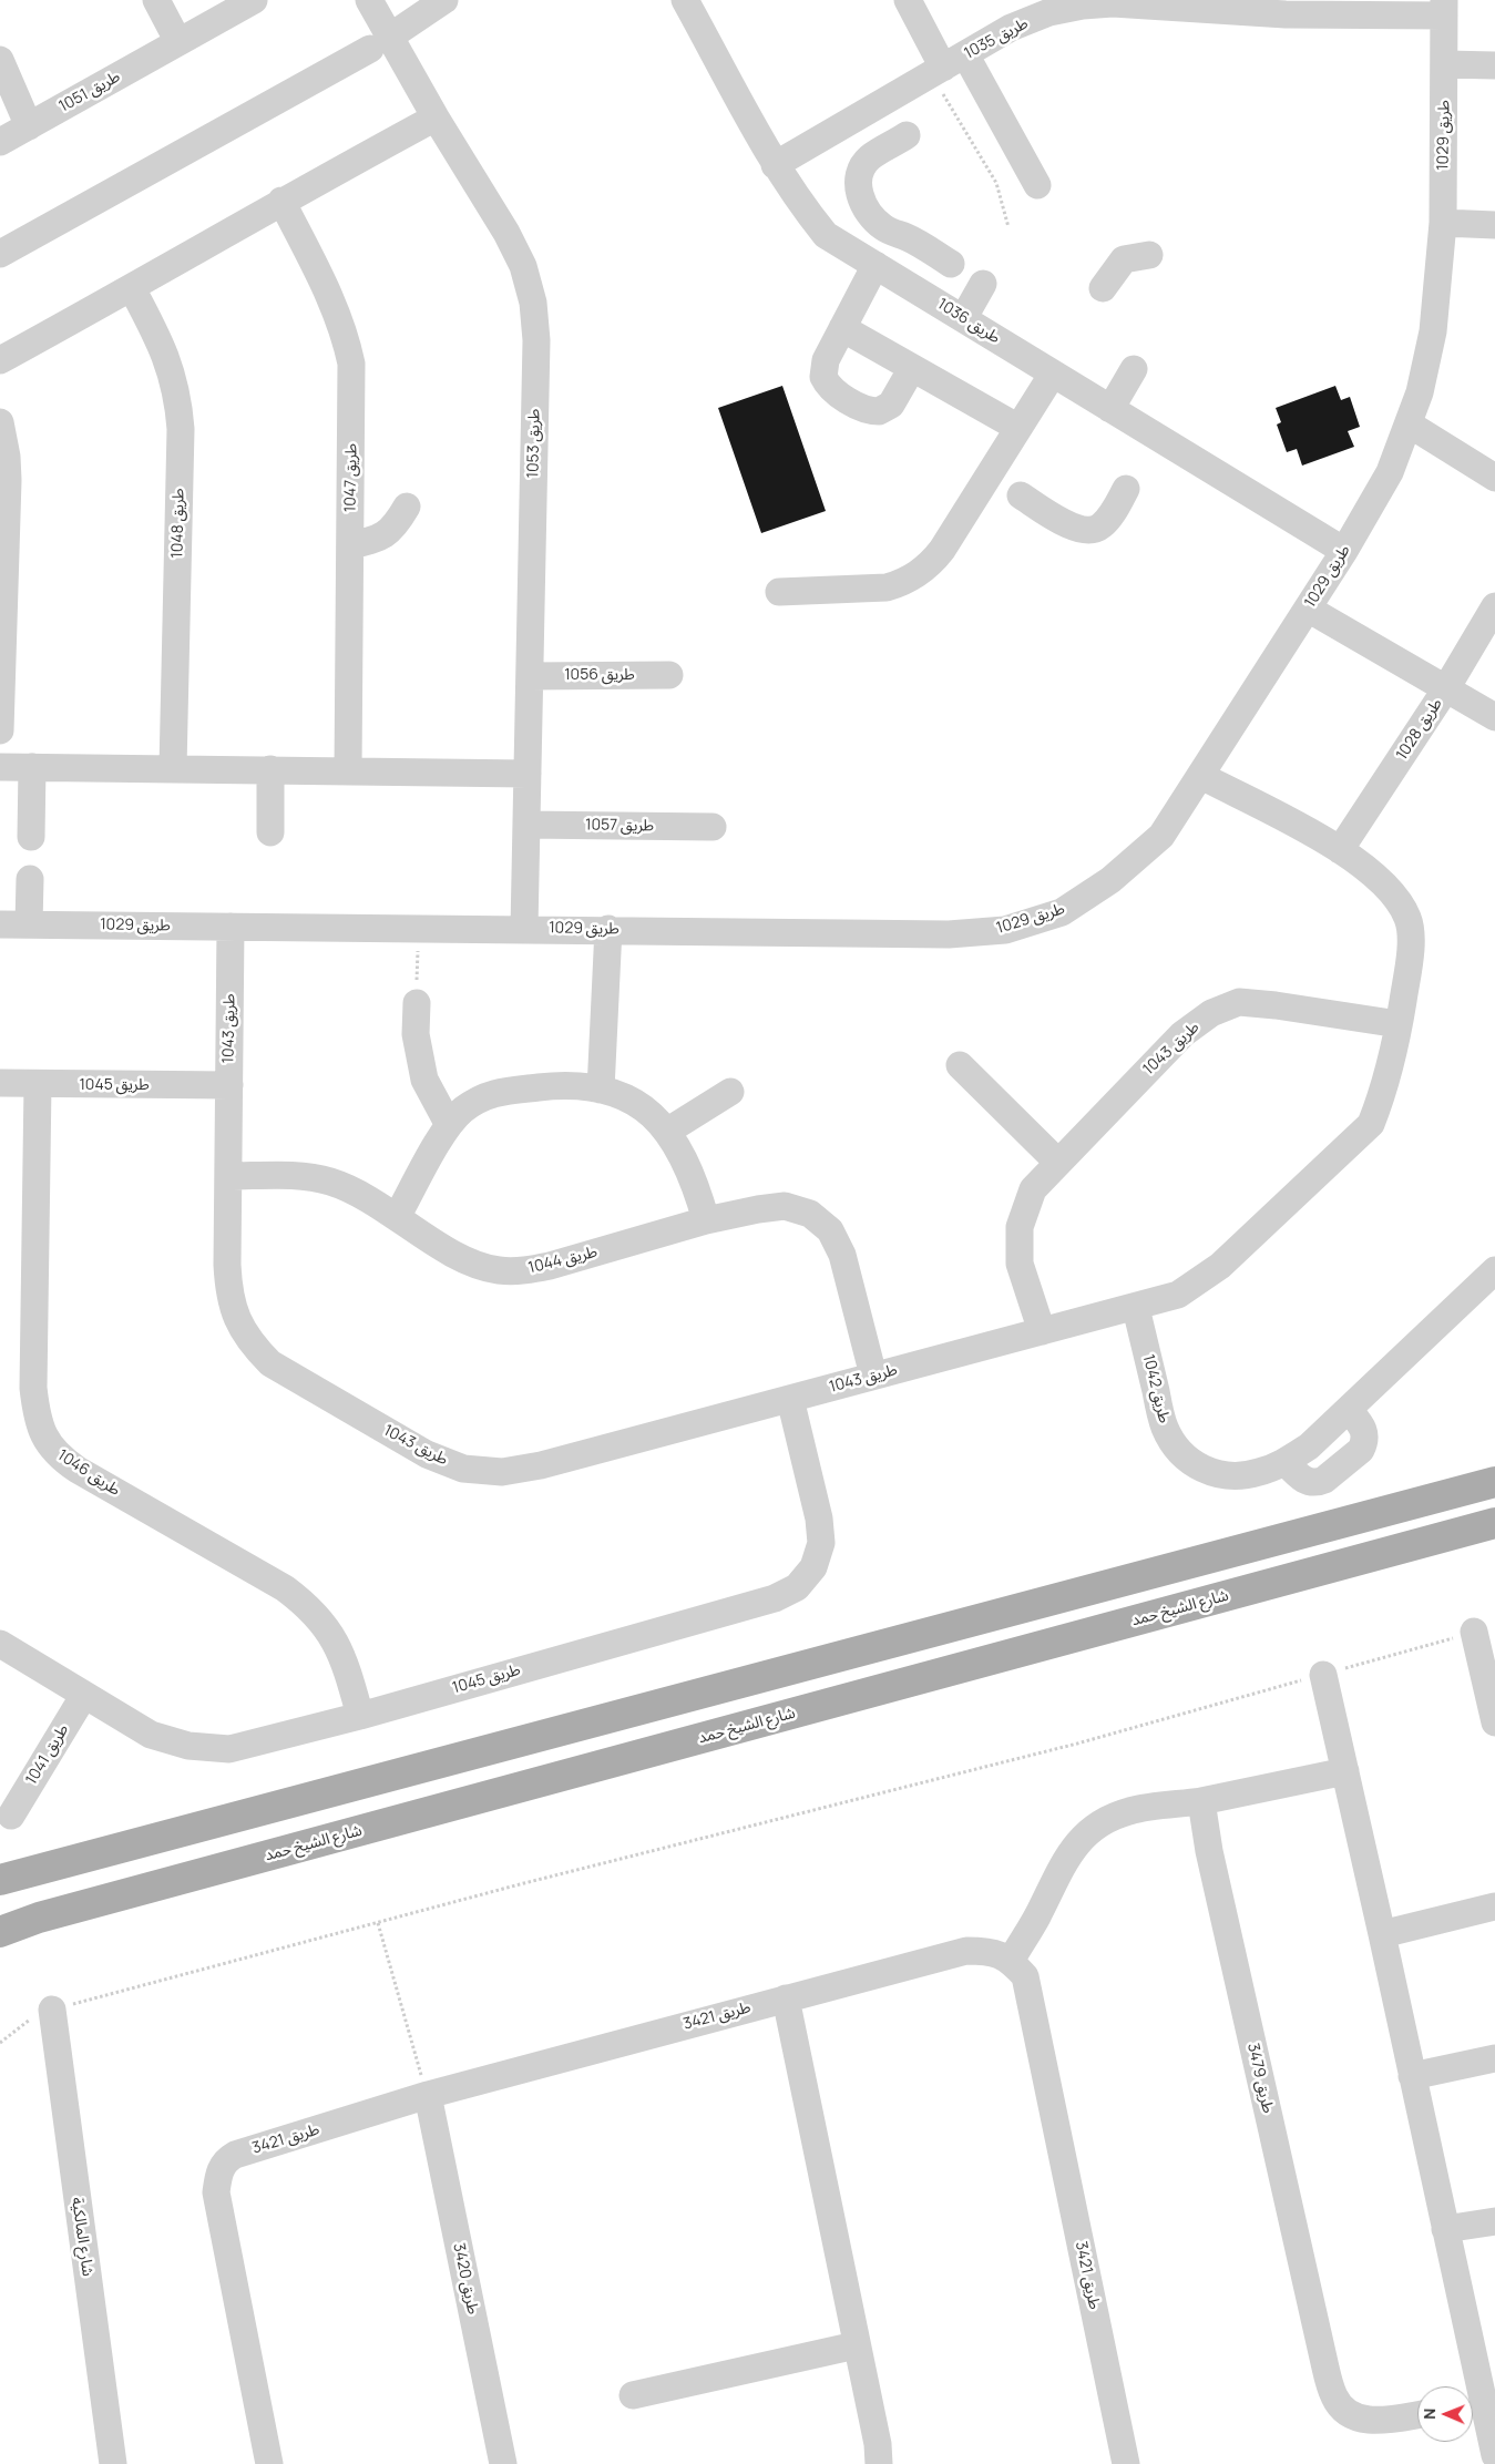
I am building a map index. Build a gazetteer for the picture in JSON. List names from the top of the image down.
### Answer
{
  "streets": {
    "main road": ["شارع الشيخ حمد"],
    "street": [
      "طريق 1035",
      "طريق 1051",
      "طريق 1029",
      "طريق 1036",
      "طريق 1053",
      "طريق 1047",
      "طريق 1048",
      "طريق 1056",
      "طريق 1028",
      "طريق 1057",
      "طريق 1043",
      "طريق 1045",
      "طريق 1044",
      "طريق 1042",
      "طريق 1046",
      "طريق 1041",
      "طريق 3421",
      "طريق 3479",
      "شارع المالكية",
      "طريق 3420"
    ]
  },
  "crossings": [
    ["طريق 1035", "طريق 1029"],
    ["طريق 1035", "طريق 1036"],
    ["طريق 1029", "طريق 1036"],
    ["طريق 1029", "طريق 1053"],
    ["طريق 1029", "طريق 1043"],
    ["طريق 1053", "طريق 1056"],
    ["طريق 1053", "طريق 1057"],
    ["طريق 1028", "طريق 1043"],
    ["طريق 1043", "طريق 1045"],
    ["طريق 1043", "طريق 1044"],
    ["طريق 1043", "طريق 1042"],
    ["طريق 1045", "طريق 1046"],
    ["طريق 1045", "طريق 1041"],
    ["طريق 3421", "طريق 3420"]
  ],
  "north": "left"
}
